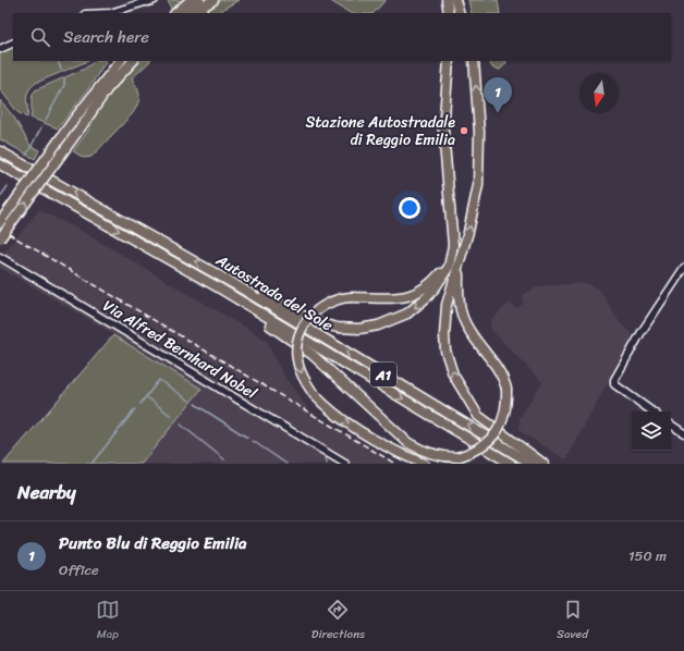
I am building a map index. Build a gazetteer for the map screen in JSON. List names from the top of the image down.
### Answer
{
  "streets": {
    "highway": ["Autostrada del Sole", "A1"],
    "street": ["Via Alfred Bernhard Nobel"]
  },
  "places": ["Stazione Autostradale di Reggio Emilia"],
  "north": "bottom",
  "page": {
    "search": "Search here",
    "pins": "1",
    "heading": "Nearby",
    "list": [
      {
        "mark": "1",
        "name": "Punto Blu di Reggio Emilia",
        "note": "Office",
        "value": "150 m"
      }
    ],
    "nav": ["Map", "Directions", "Saved"]
  }
}
